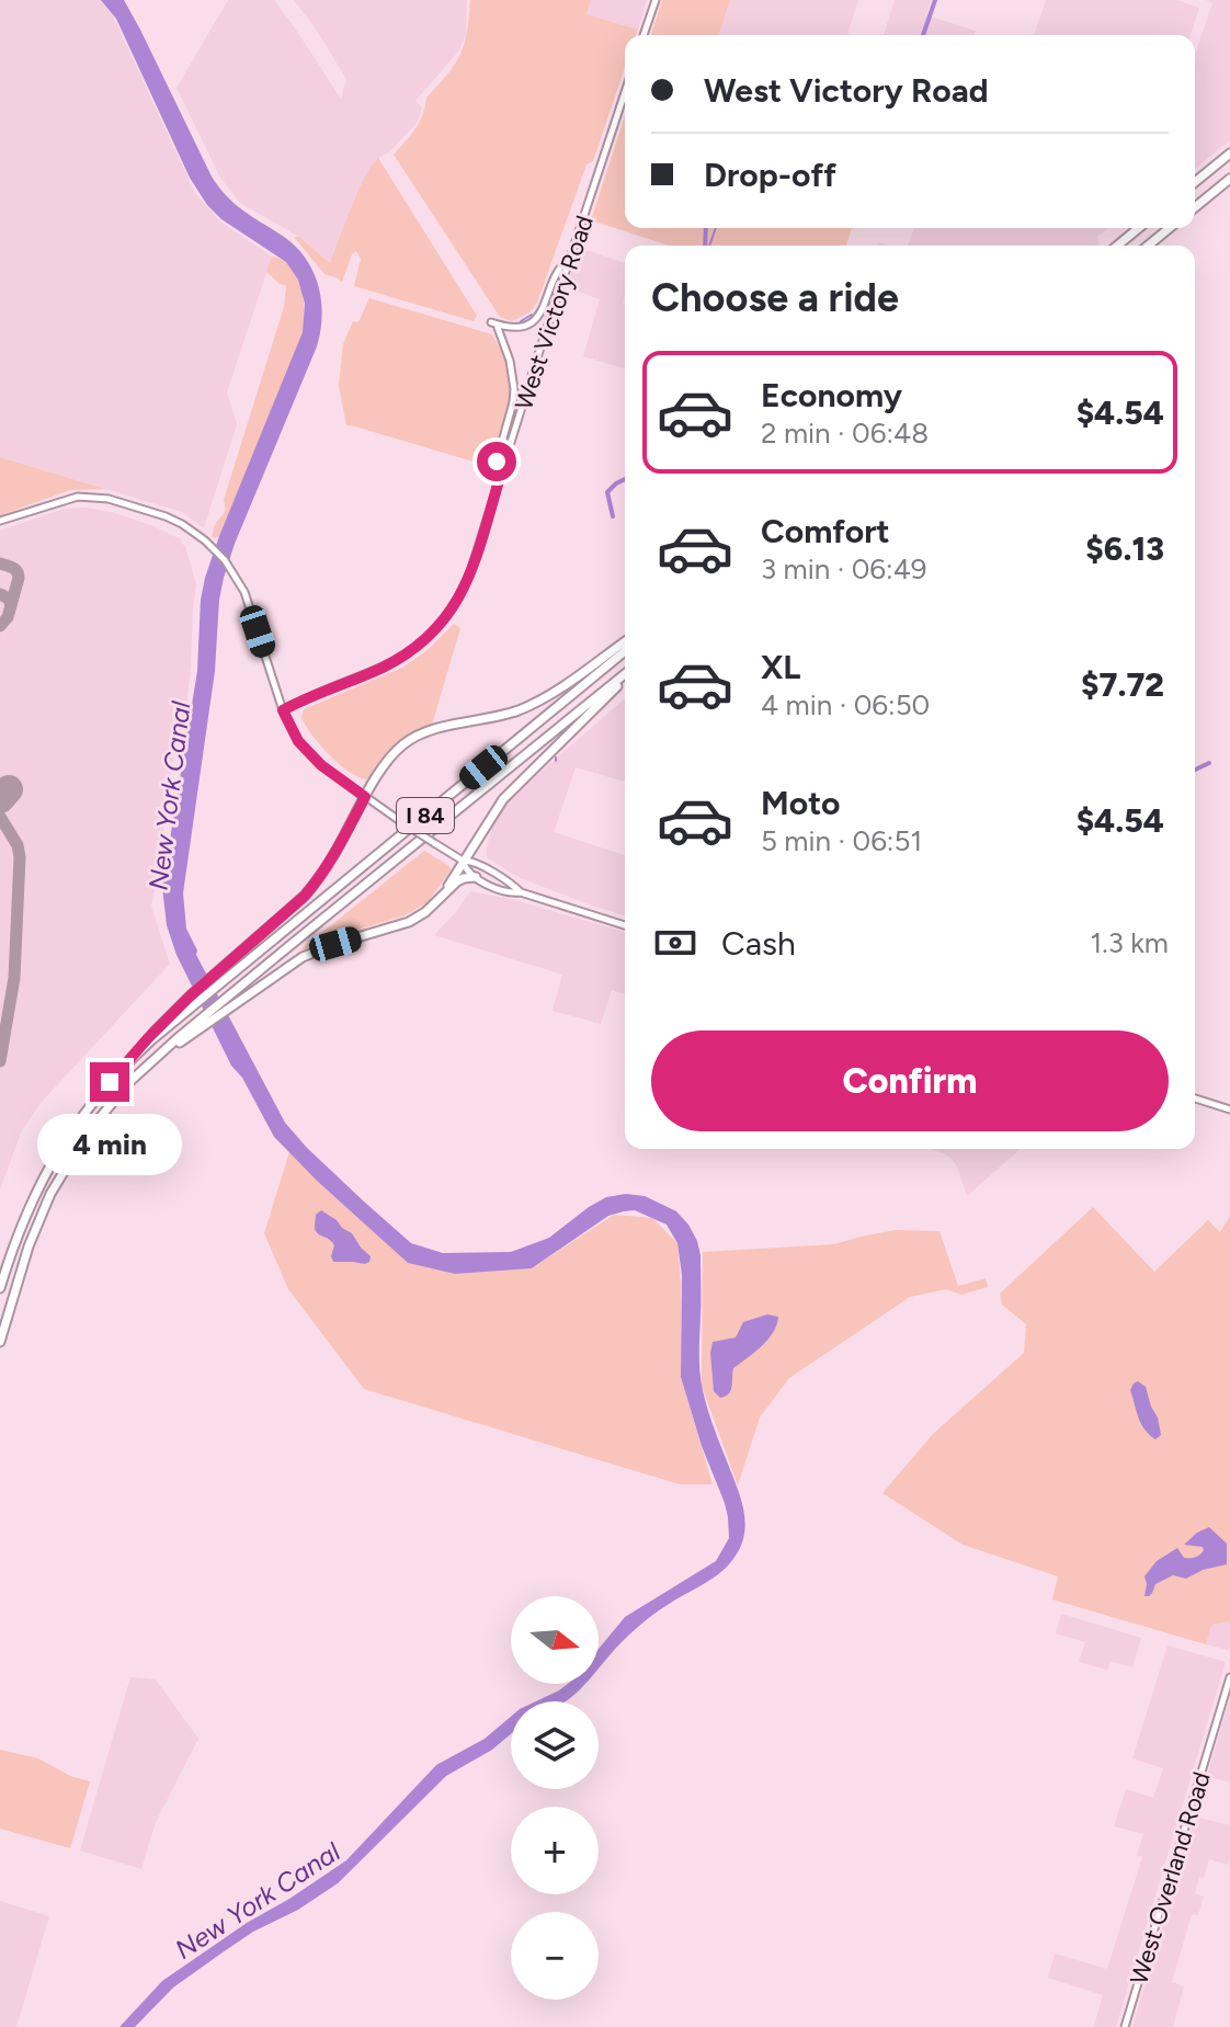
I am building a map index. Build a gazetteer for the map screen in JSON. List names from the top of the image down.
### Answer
{
  "streets": {
    "highway": ["I 84"],
    "main road": ["West Victory Road", "West Overland Road"]
  },
  "water": ["New York Canal"],
  "north": "right",
  "page": {
    "banner": ["West Victory Road", "Drop-off"],
    "heading": "Choose a ride",
    "list": [
      {
        "name": "Economy",
        "note": "2 min · 06:48",
        "value": "$4.54"
      },
      {
        "name": "Comfort",
        "note": "3 min · 06:49",
        "value": "$6.13"
      },
      {
        "name": "XL",
        "note": "4 min · 06:50",
        "value": "$7.72"
      },
      {
        "name": "Moto",
        "note": "5 min · 06:51",
        "value": "$4.54"
      }
    ],
    "pay": ["Cash", "1.3 km"],
    "buttons": "Confirm",
    "bubble": "4 min",
    "map_buttons": ["+", "−"]
  }
}
